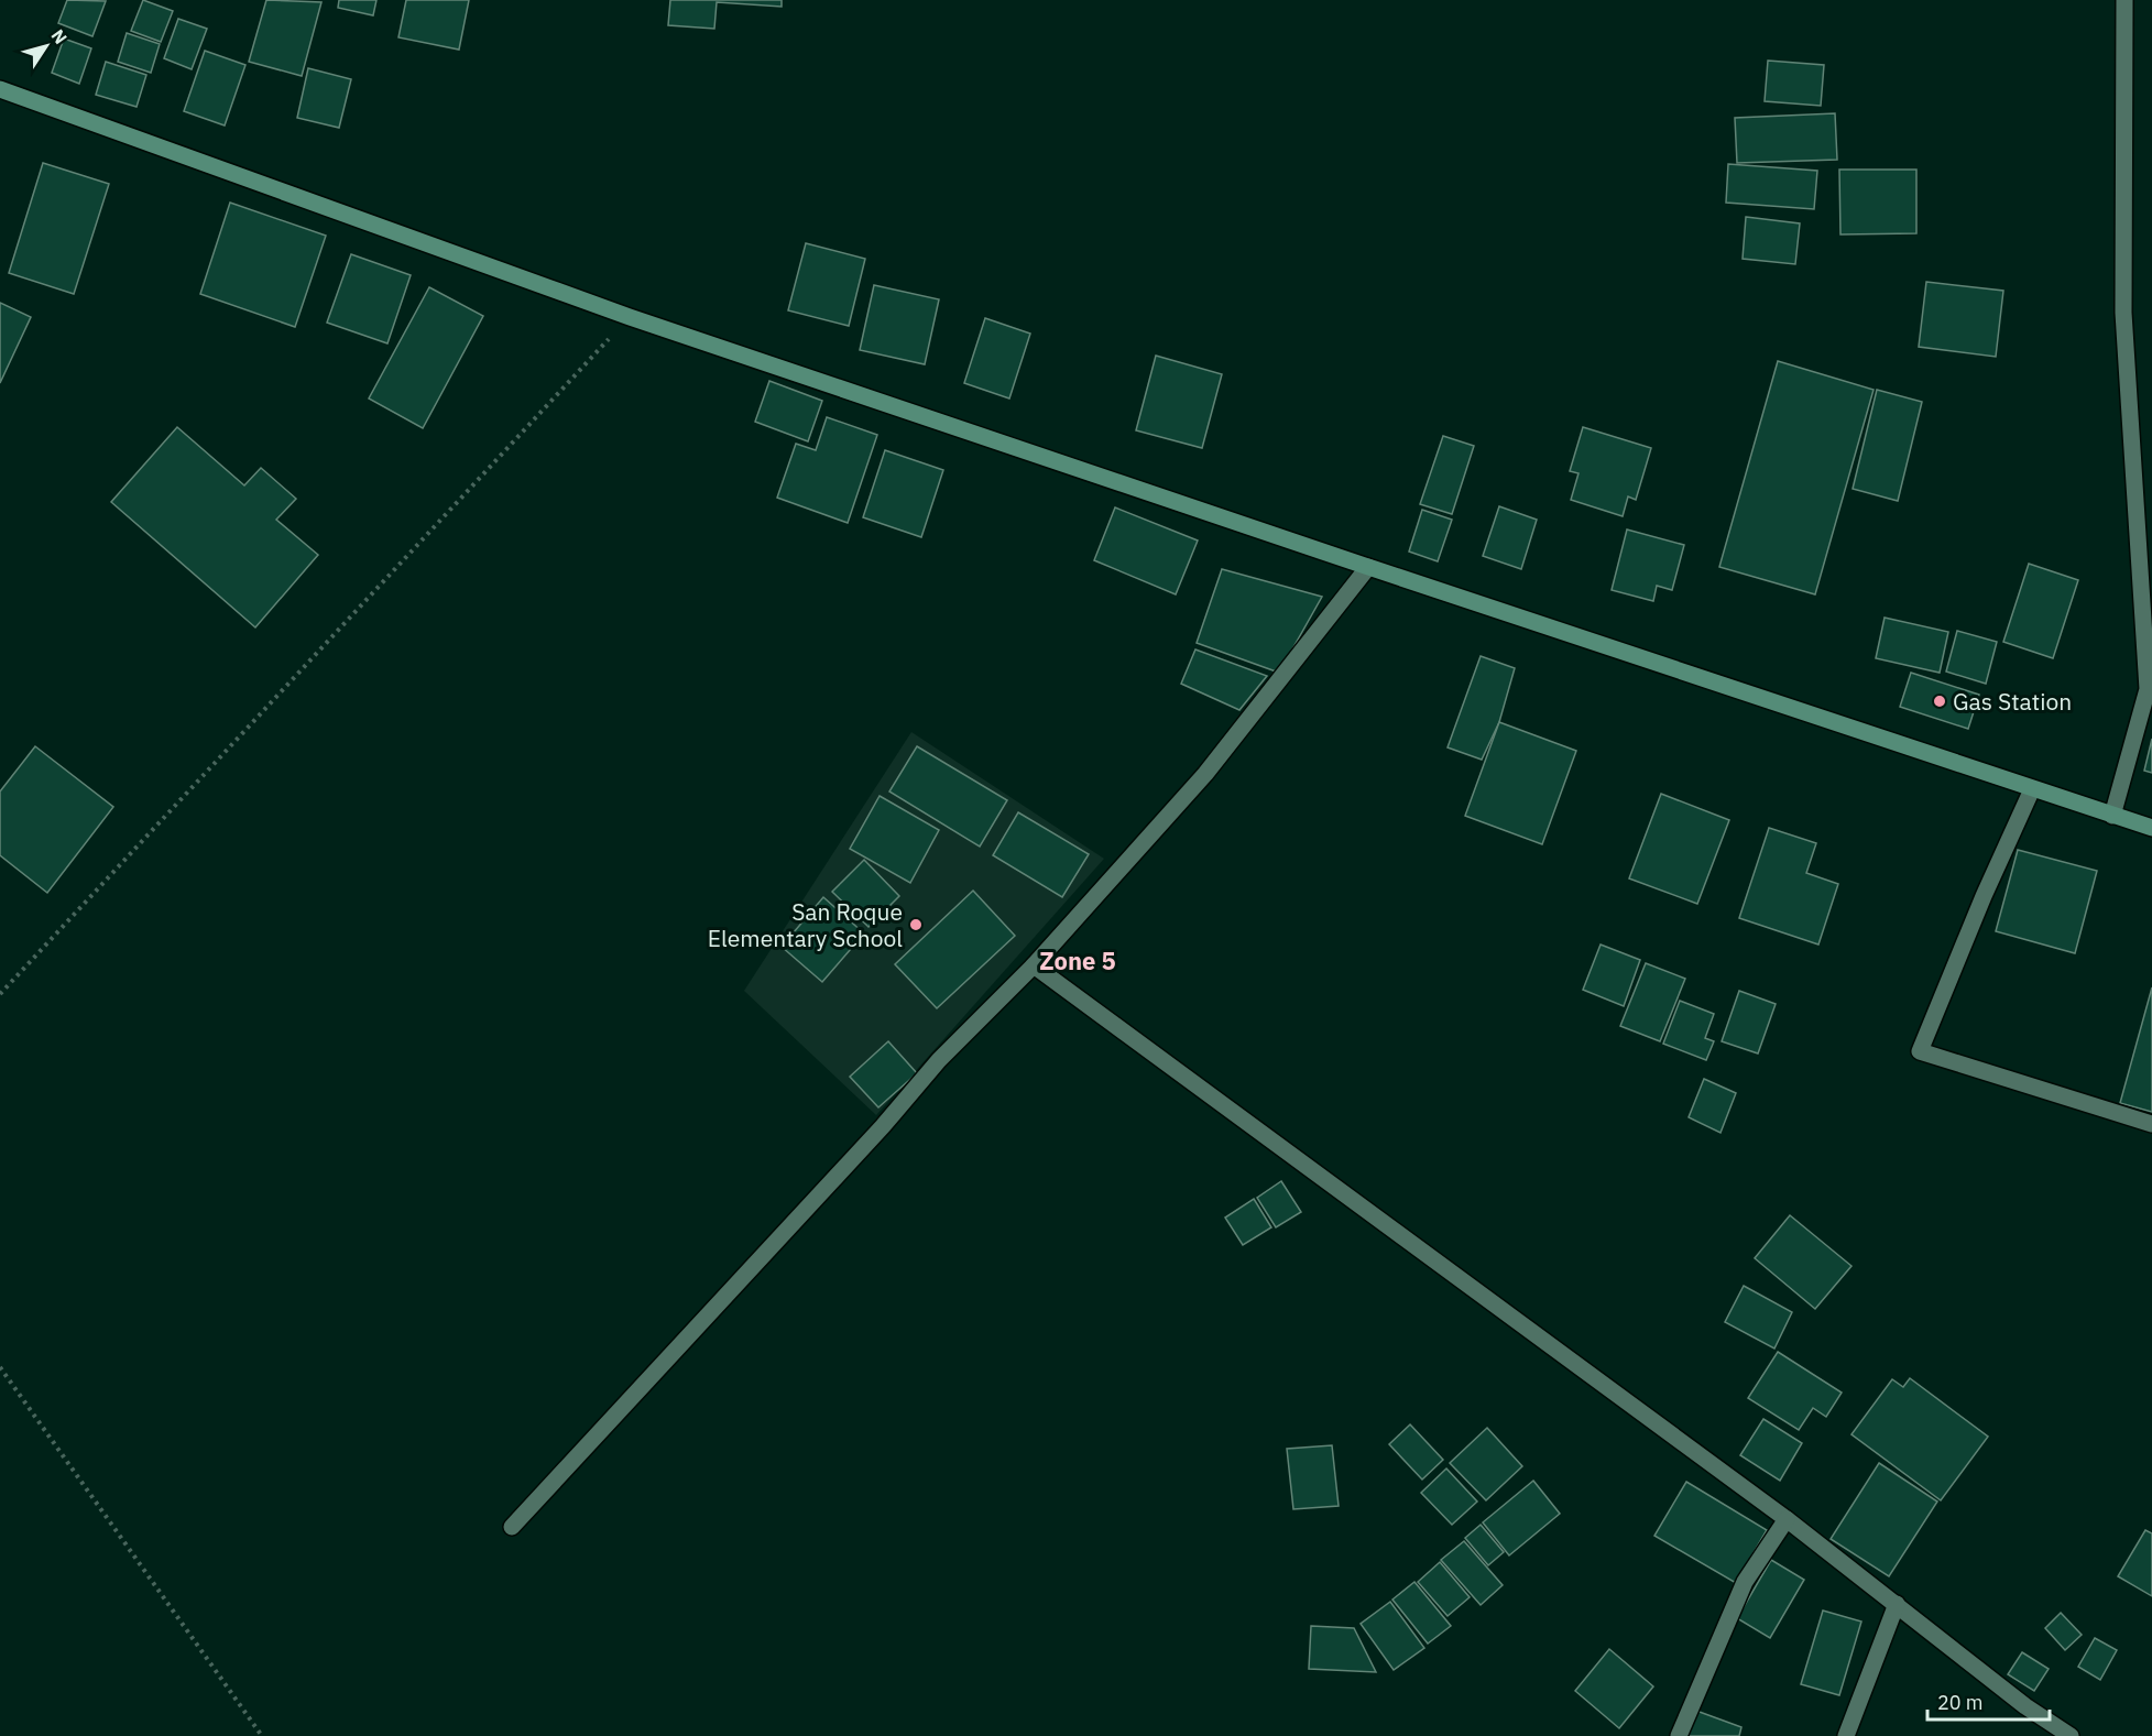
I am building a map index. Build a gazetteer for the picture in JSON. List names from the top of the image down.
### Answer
{
  "districts": ["Zone 5"],
  "places": ["Gas Station", "San Roque Elementary School"],
  "scale_bar": "20 m",
  "north": "top right"
}
